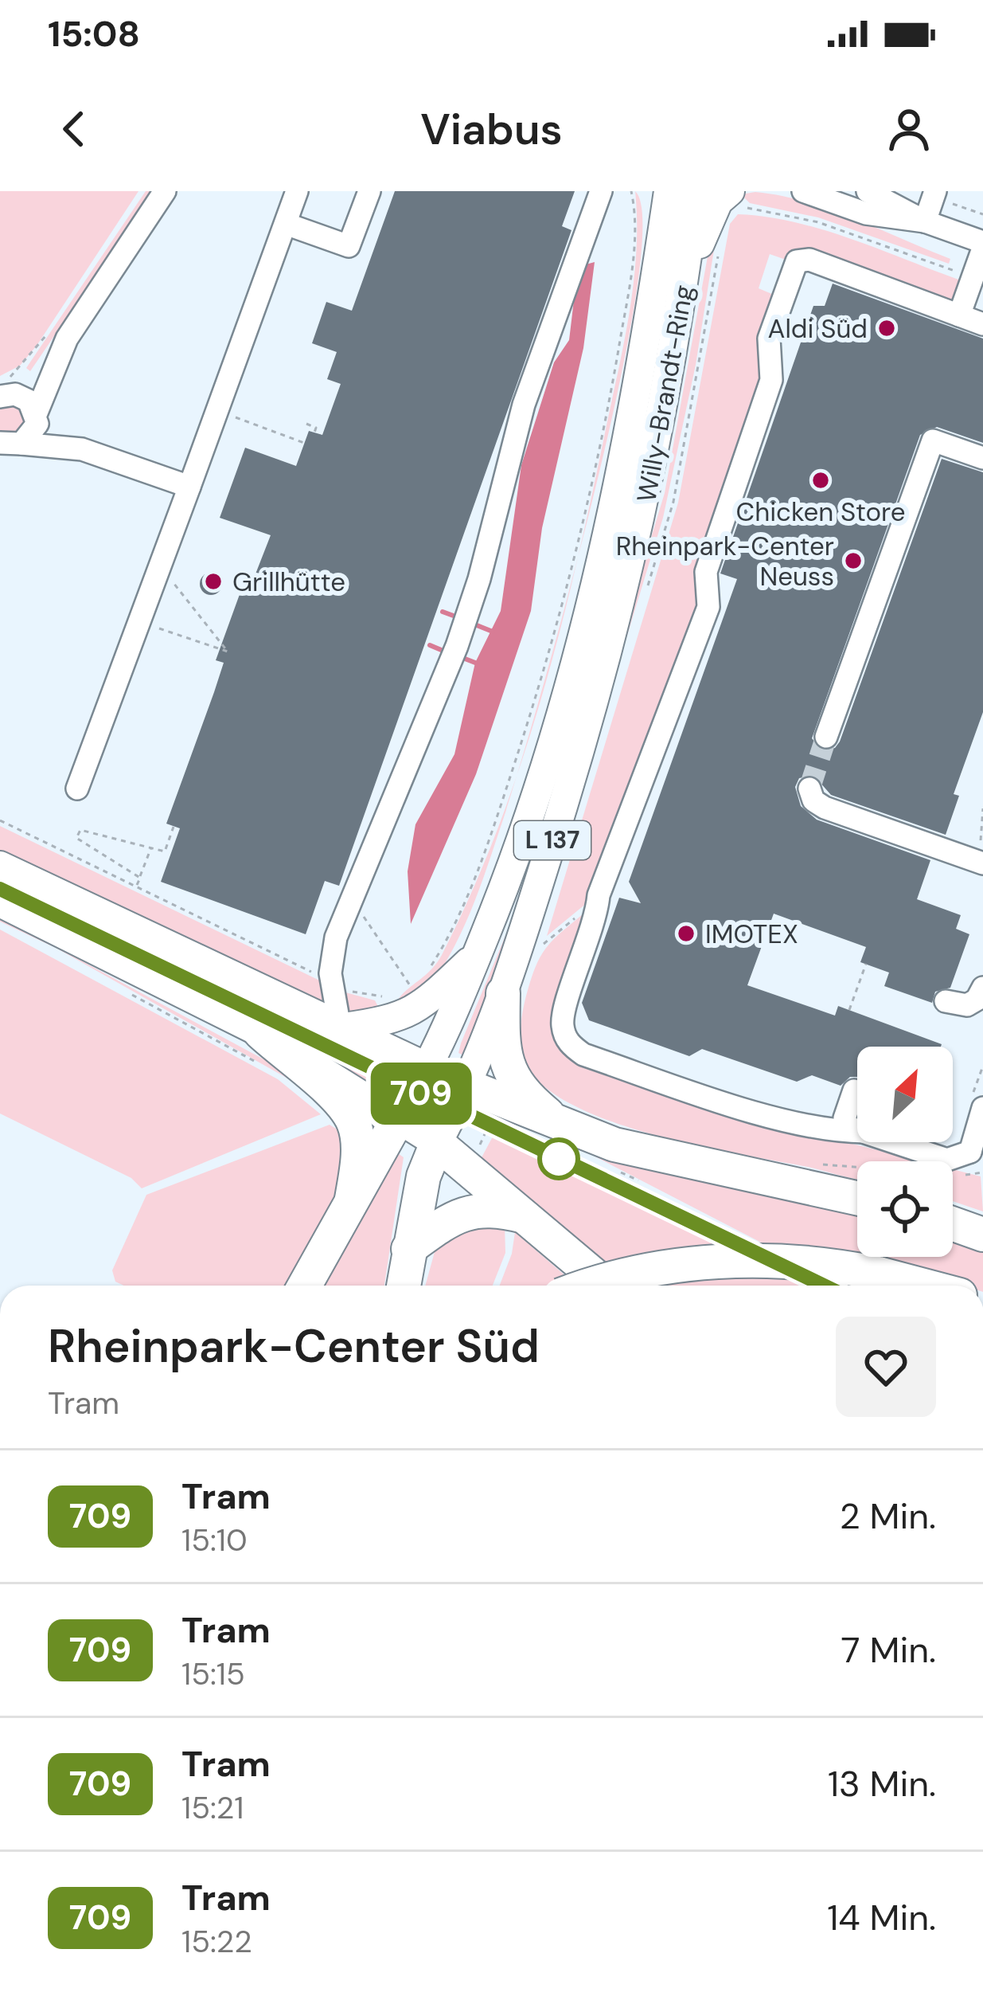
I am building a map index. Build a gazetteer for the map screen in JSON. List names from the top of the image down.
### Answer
{
  "streets": {
    "main road": ["Willy-Brandt-Ring", "L 137"]
  },
  "crossings": [
    ["Willy-Brandt-Ring", "L 137"]
  ],
  "places": [
    "Aldi Süd",
    "Chicken Store",
    "Rheinpark-Center Neuss",
    "Grillhütte",
    "IMOTEX"
  ],
  "lines": ["tram line 709"],
  "north": "top right",
  "page": {
    "status": "15:08",
    "header": "Viabus",
    "on_map": "709",
    "heading": ["Rheinpark-Center Süd", "Tram"],
    "list": [
      {
        "mark": "709",
        "name": "Tram",
        "note": "15:10",
        "value": "2 Min."
      },
      {
        "mark": "709",
        "name": "Tram",
        "note": "15:15",
        "value": "7 Min."
      },
      {
        "mark": "709",
        "name": "Tram",
        "note": "15:21",
        "value": "13 Min."
      },
      {
        "mark": "709",
        "name": "Tram",
        "note": "15:22",
        "value": "14 Min."
      }
    ]
  }
}
